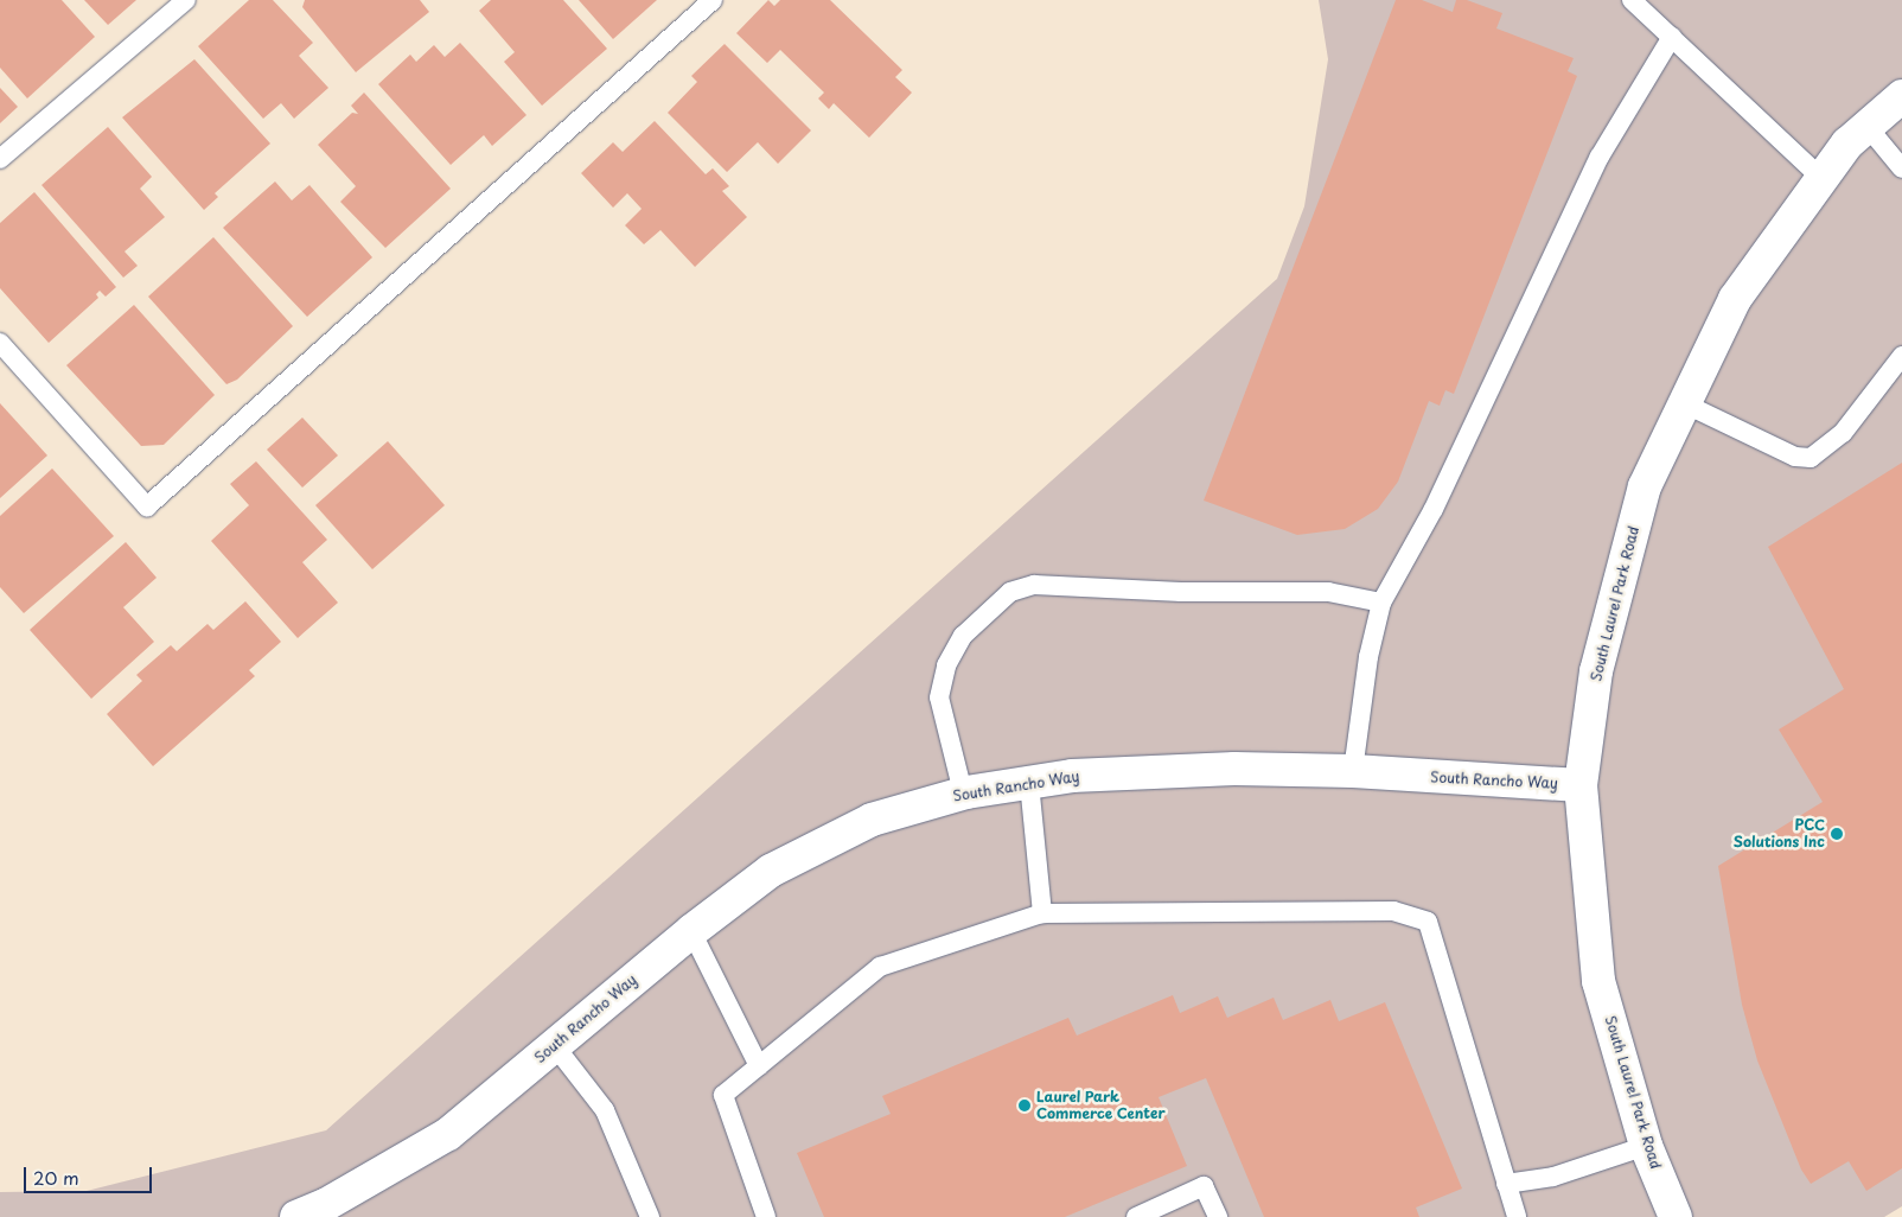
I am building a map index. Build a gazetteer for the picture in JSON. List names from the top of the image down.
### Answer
{
  "streets": {
    "street": ["South Laurel Park Road", "South Rancho Way"]
  },
  "crossings": [
    ["South Laurel Park Road", "South Rancho Way"]
  ],
  "places": ["PCC Solutions Inc", "Laurel Park Commerce Center"],
  "scale_bar": "20 m"
}
